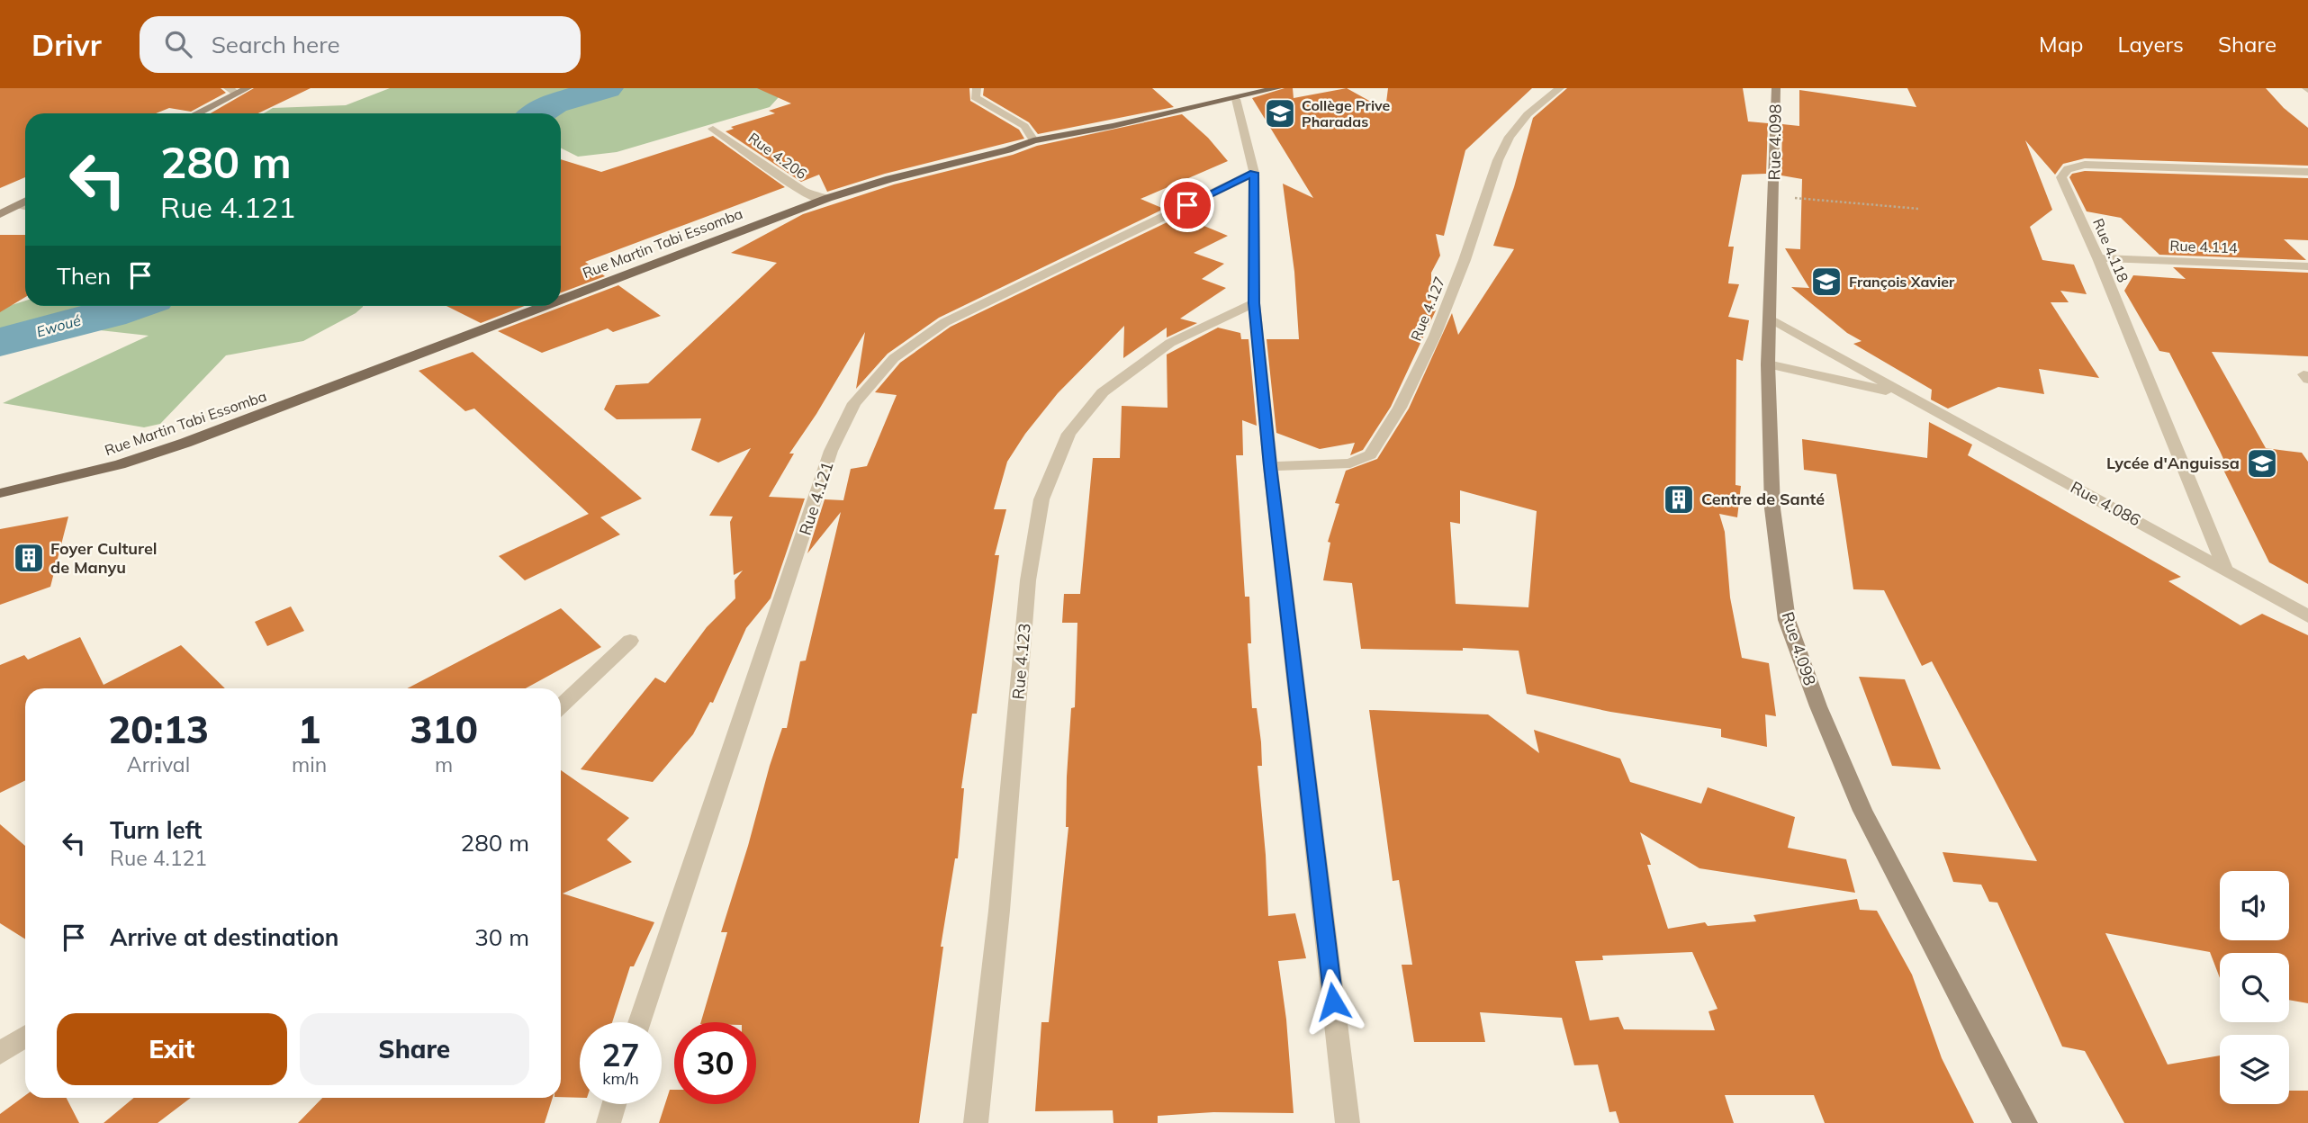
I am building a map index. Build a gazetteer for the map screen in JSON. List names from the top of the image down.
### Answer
{
  "streets": {
    "main road": ["Rue 4.098", "Rue Martin Tabi Essomba"],
    "street": [
      "Rue 4.206",
      "Rue 4.114",
      "Rue 4.118",
      "Rue 4.127",
      "Rue 4.121",
      "Rue 4.086",
      "Rue 4.123"
    ]
  },
  "crossings": [
    ["Rue 4.098", "Rue 4.086"],
    ["Rue 4.206", "Rue Martin Tabi Essomba"],
    ["Rue 4.114", "Rue 4.118"],
    ["Rue 4.118", "Rue 4.086"]
  ],
  "water": ["Ewoué"],
  "places": {
    "school or university": ["Collège Prive Pharadas", "François Xavier", "Lycée d'Anguissa"],
    "building": ["Centre de Santé", "Foyer Culturel de Manyu"]
  },
  "page": {
    "header": "Drivr",
    "search": "Search here",
    "nav": ["Map", "Layers", "Share"],
    "turn": ["280 m", "Rue 4.121"],
    "then": "Then",
    "eta": [
      "20:13",
      "Arrival",
      "1",
      "min",
      "310",
      "m"
    ],
    "list": [
      {
        "name": "Turn left",
        "note": "Rue 4.121",
        "value": "280 m"
      },
      {
        "name": "Arrive at destination",
        "value": "30 m"
      }
    ],
    "buttons": ["Exit", "Share"],
    "speed": "27 km/h",
    "limit": "30"
  }
}
